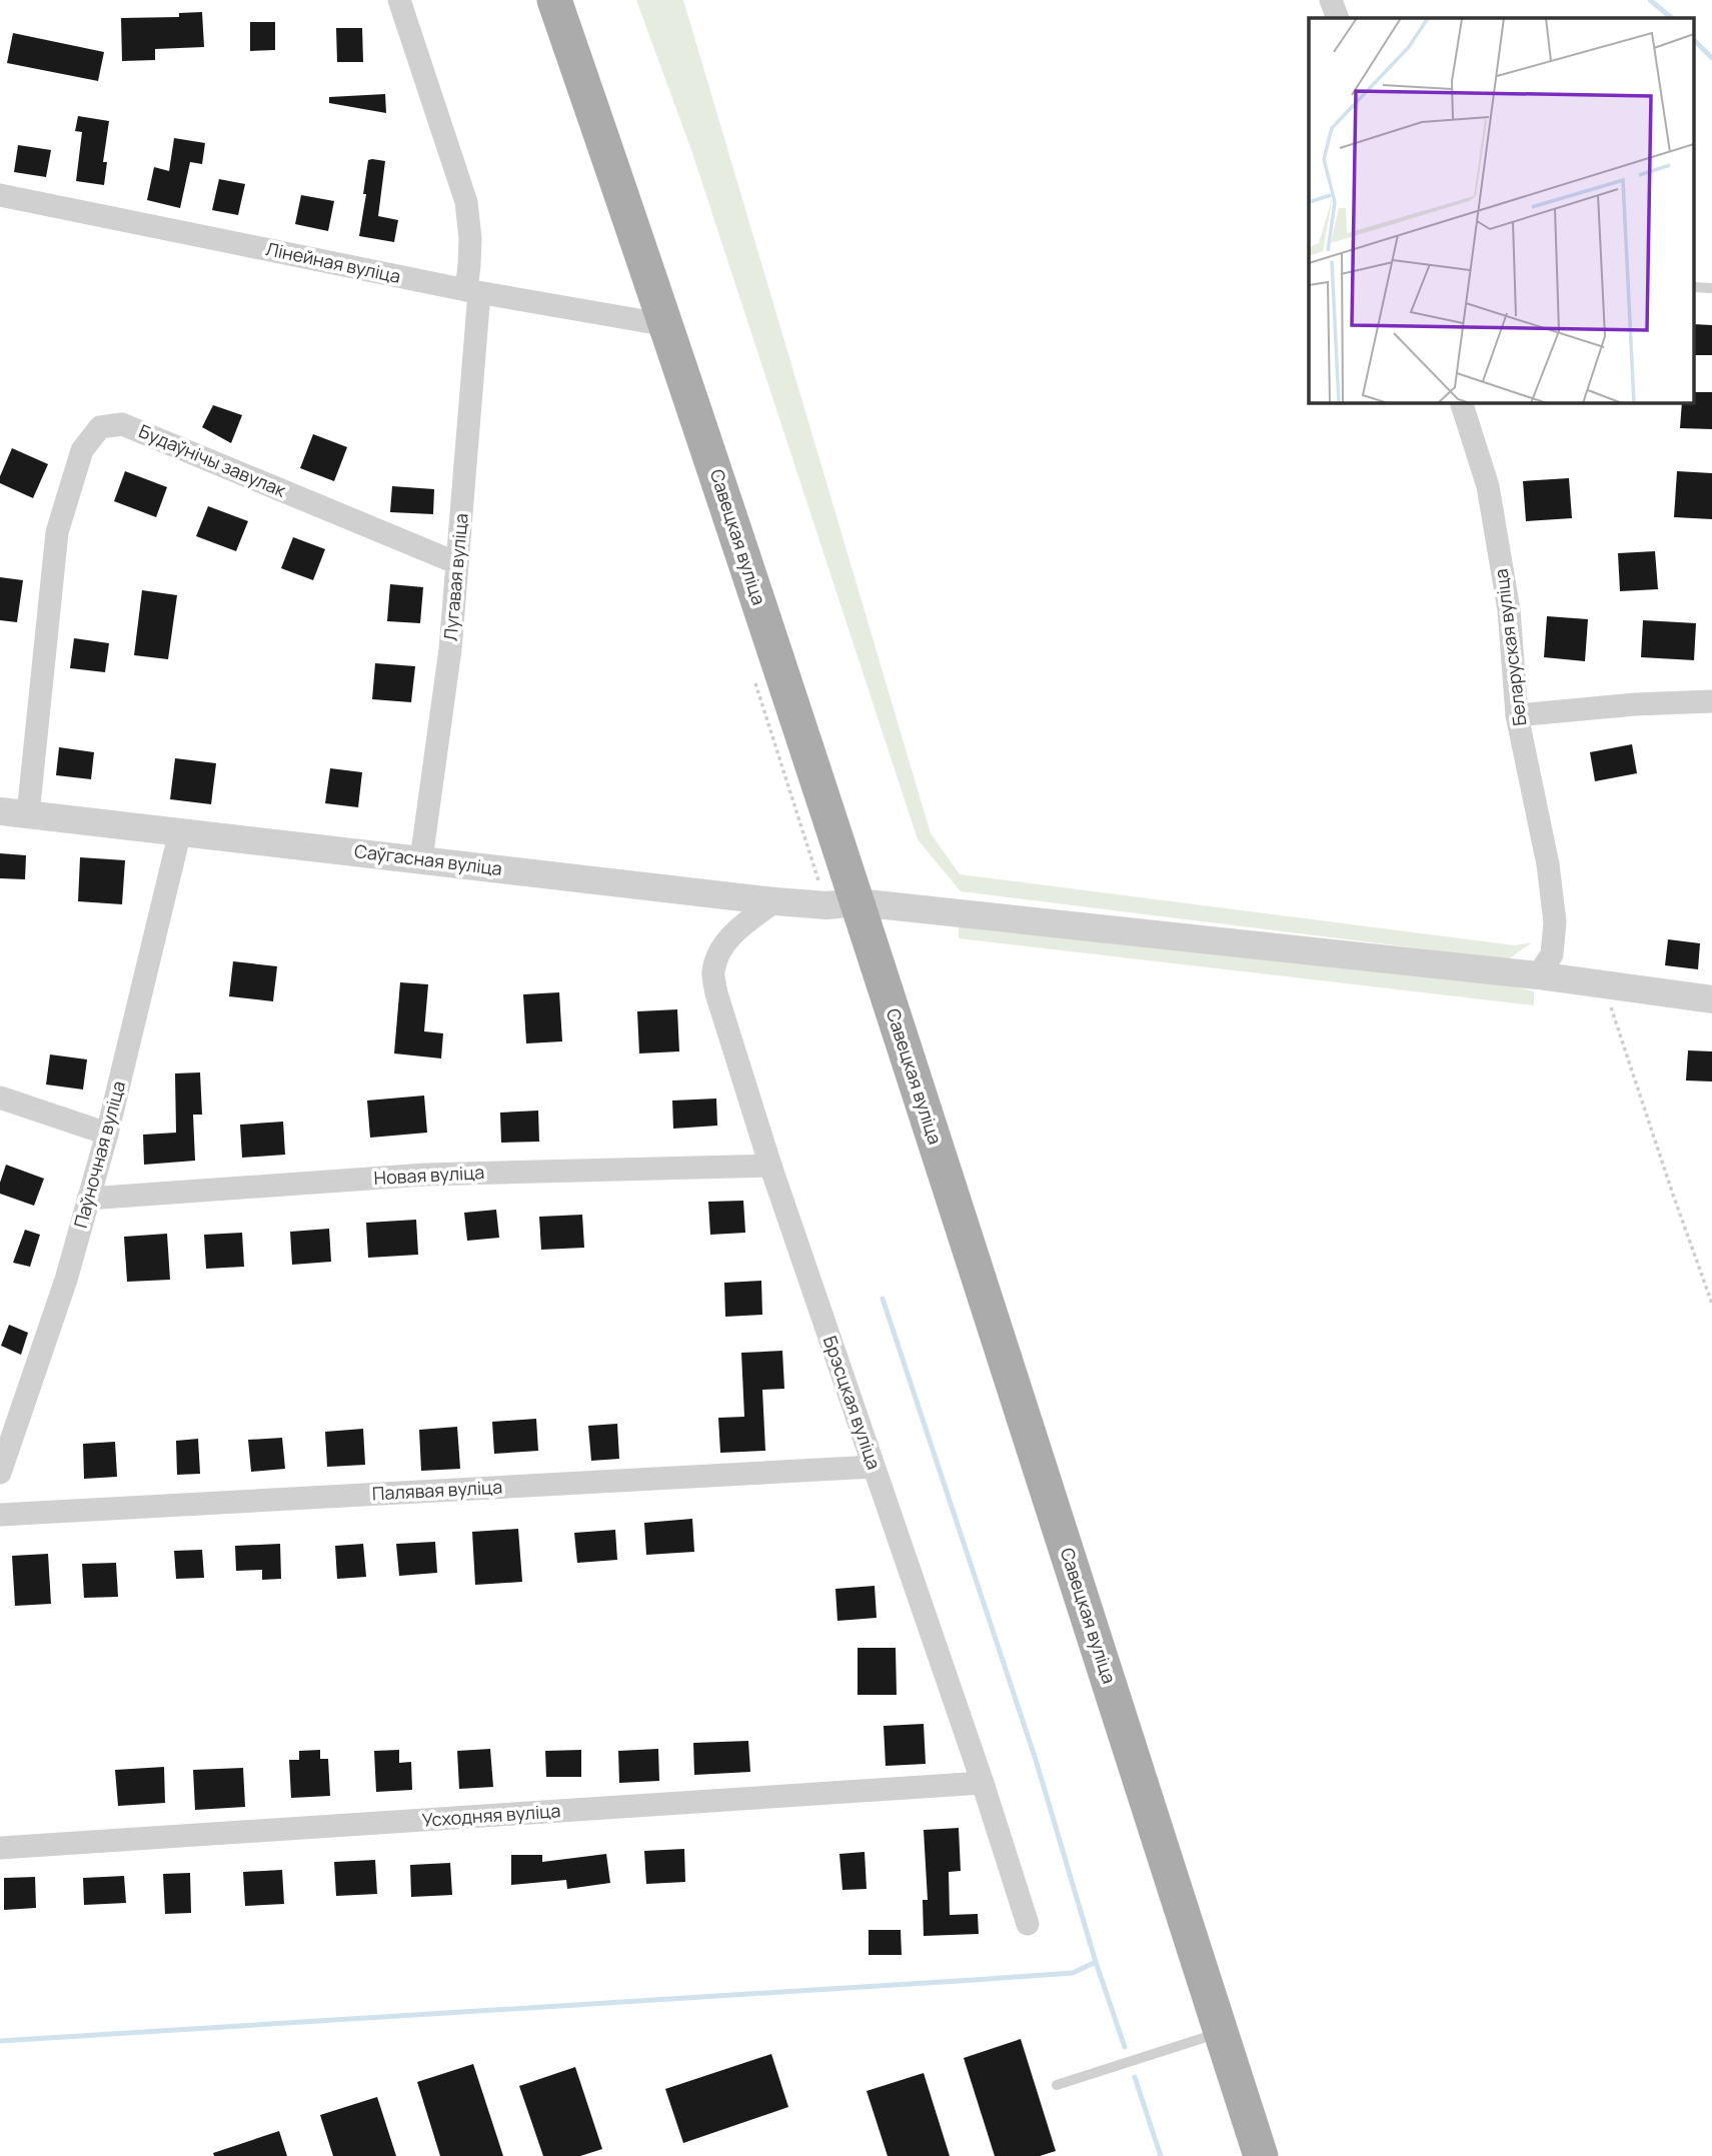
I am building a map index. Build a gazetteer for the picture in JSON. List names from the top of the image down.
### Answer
{
  "streets": {
    "main road": ["Савецкая вуліца"],
    "street": [
      "Лінейная вуліца",
      "Будаўнічы завулак",
      "Лугавая вуліца",
      "Беларуская вуліца",
      "Саўгасная вуліца",
      "Паўночная вуліца",
      "Новая вуліца",
      "Брэсцкая вуліца",
      "Палявая вуліца",
      "Усходняя вуліца"
    ]
  },
  "crossings": [
    ["Лінейная вуліца", "Савецкая вуліца"],
    ["Лінейная вуліца", "Лугавая вуліца"],
    ["Будаўнічы завулак", "Лугавая вуліца"],
    ["Будаўнічы завулак", "Саўгасная вуліца"],
    ["Савецкая вуліца", "Саўгасная вуліца"],
    ["Лугавая вуліца", "Саўгасная вуліца"],
    ["Беларуская вуліца", "Саўгасная вуліца"],
    ["Саўгасная вуліца", "Паўночная вуліца"],
    ["Саўгасная вуліца", "Брэсцкая вуліца"],
    ["Паўночная вуліца", "Новая вуліца"],
    ["Новая вуліца", "Брэсцкая вуліца"],
    ["Брэсцкая вуліца", "Палявая вуліца"],
    ["Брэсцкая вуліца", "Усходняя вуліца"]
  ]
}
